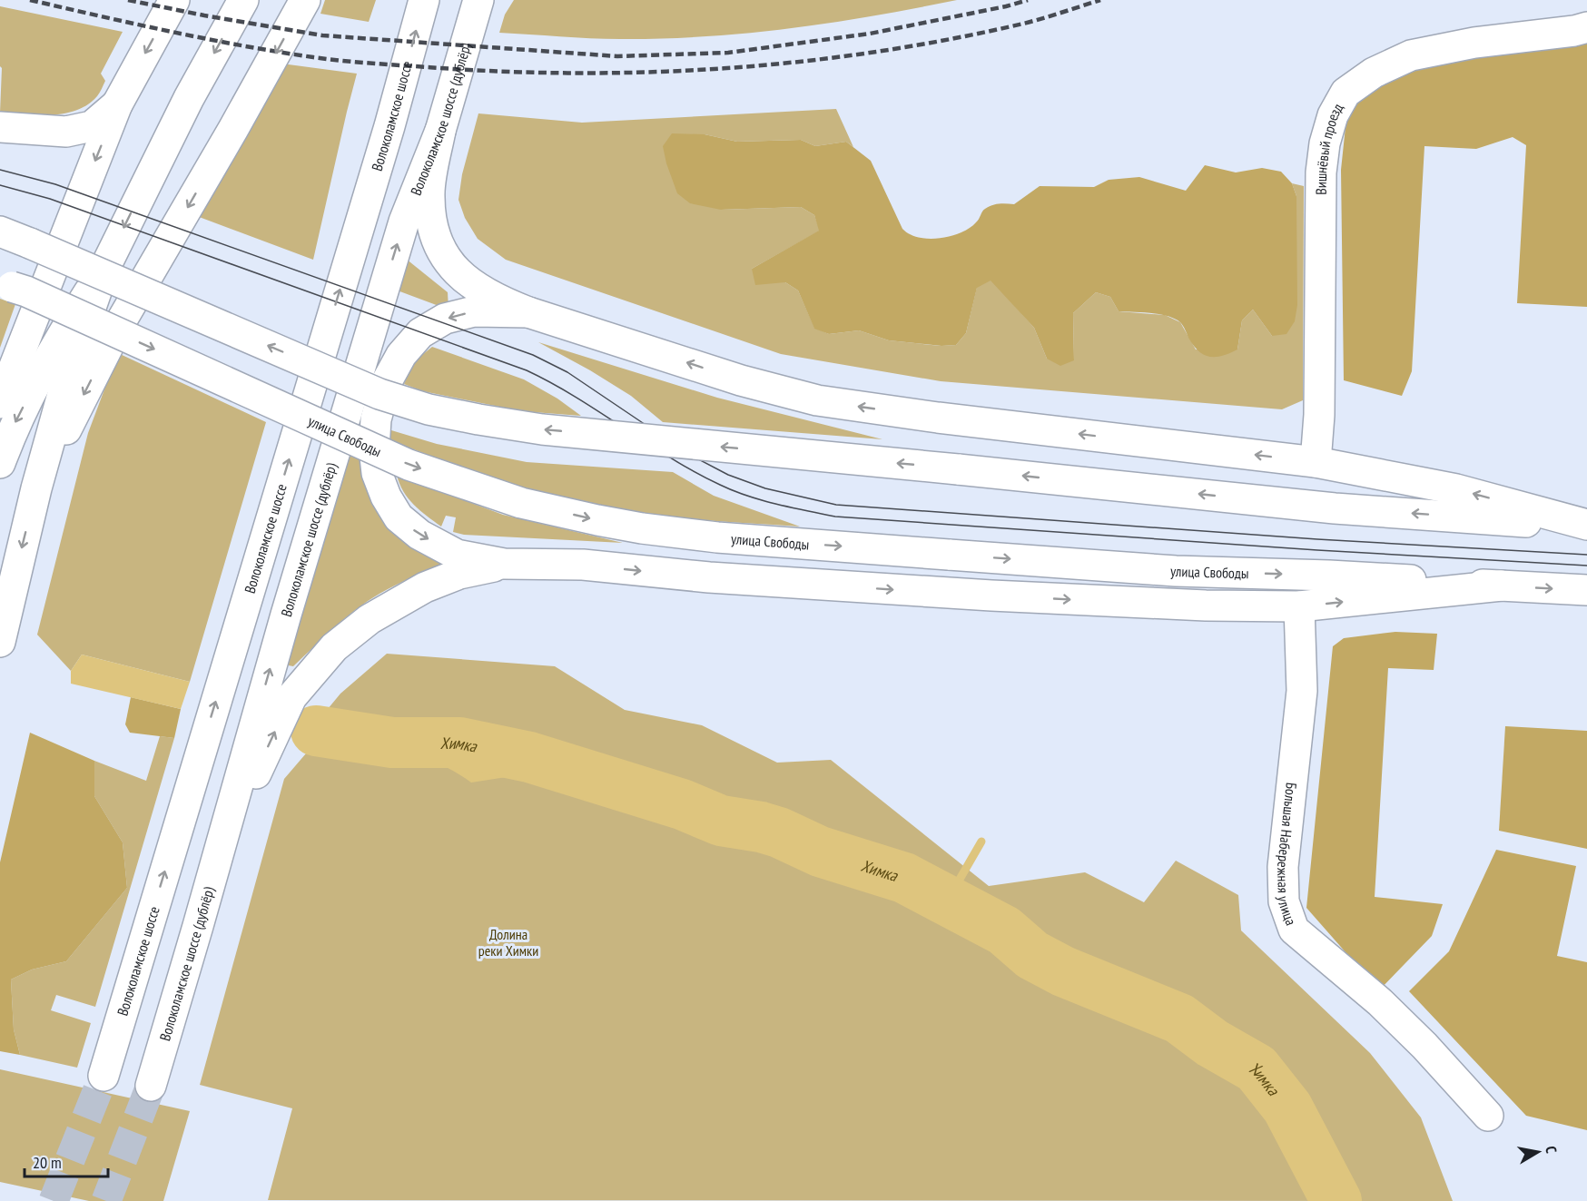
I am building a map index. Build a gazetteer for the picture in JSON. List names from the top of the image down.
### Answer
{
  "streets": {
    "main road": [
      "Волоколамское шоссе",
      "Волоколамское шоссе (дублёр)",
      "Вишнёвый проезд",
      "улица Свободы",
      "Большая Набережная улица"
    ]
  },
  "water": ["Химка"],
  "parks": ["Долина реки Химки"],
  "scale_bar": "20 m",
  "north": "right"
}
